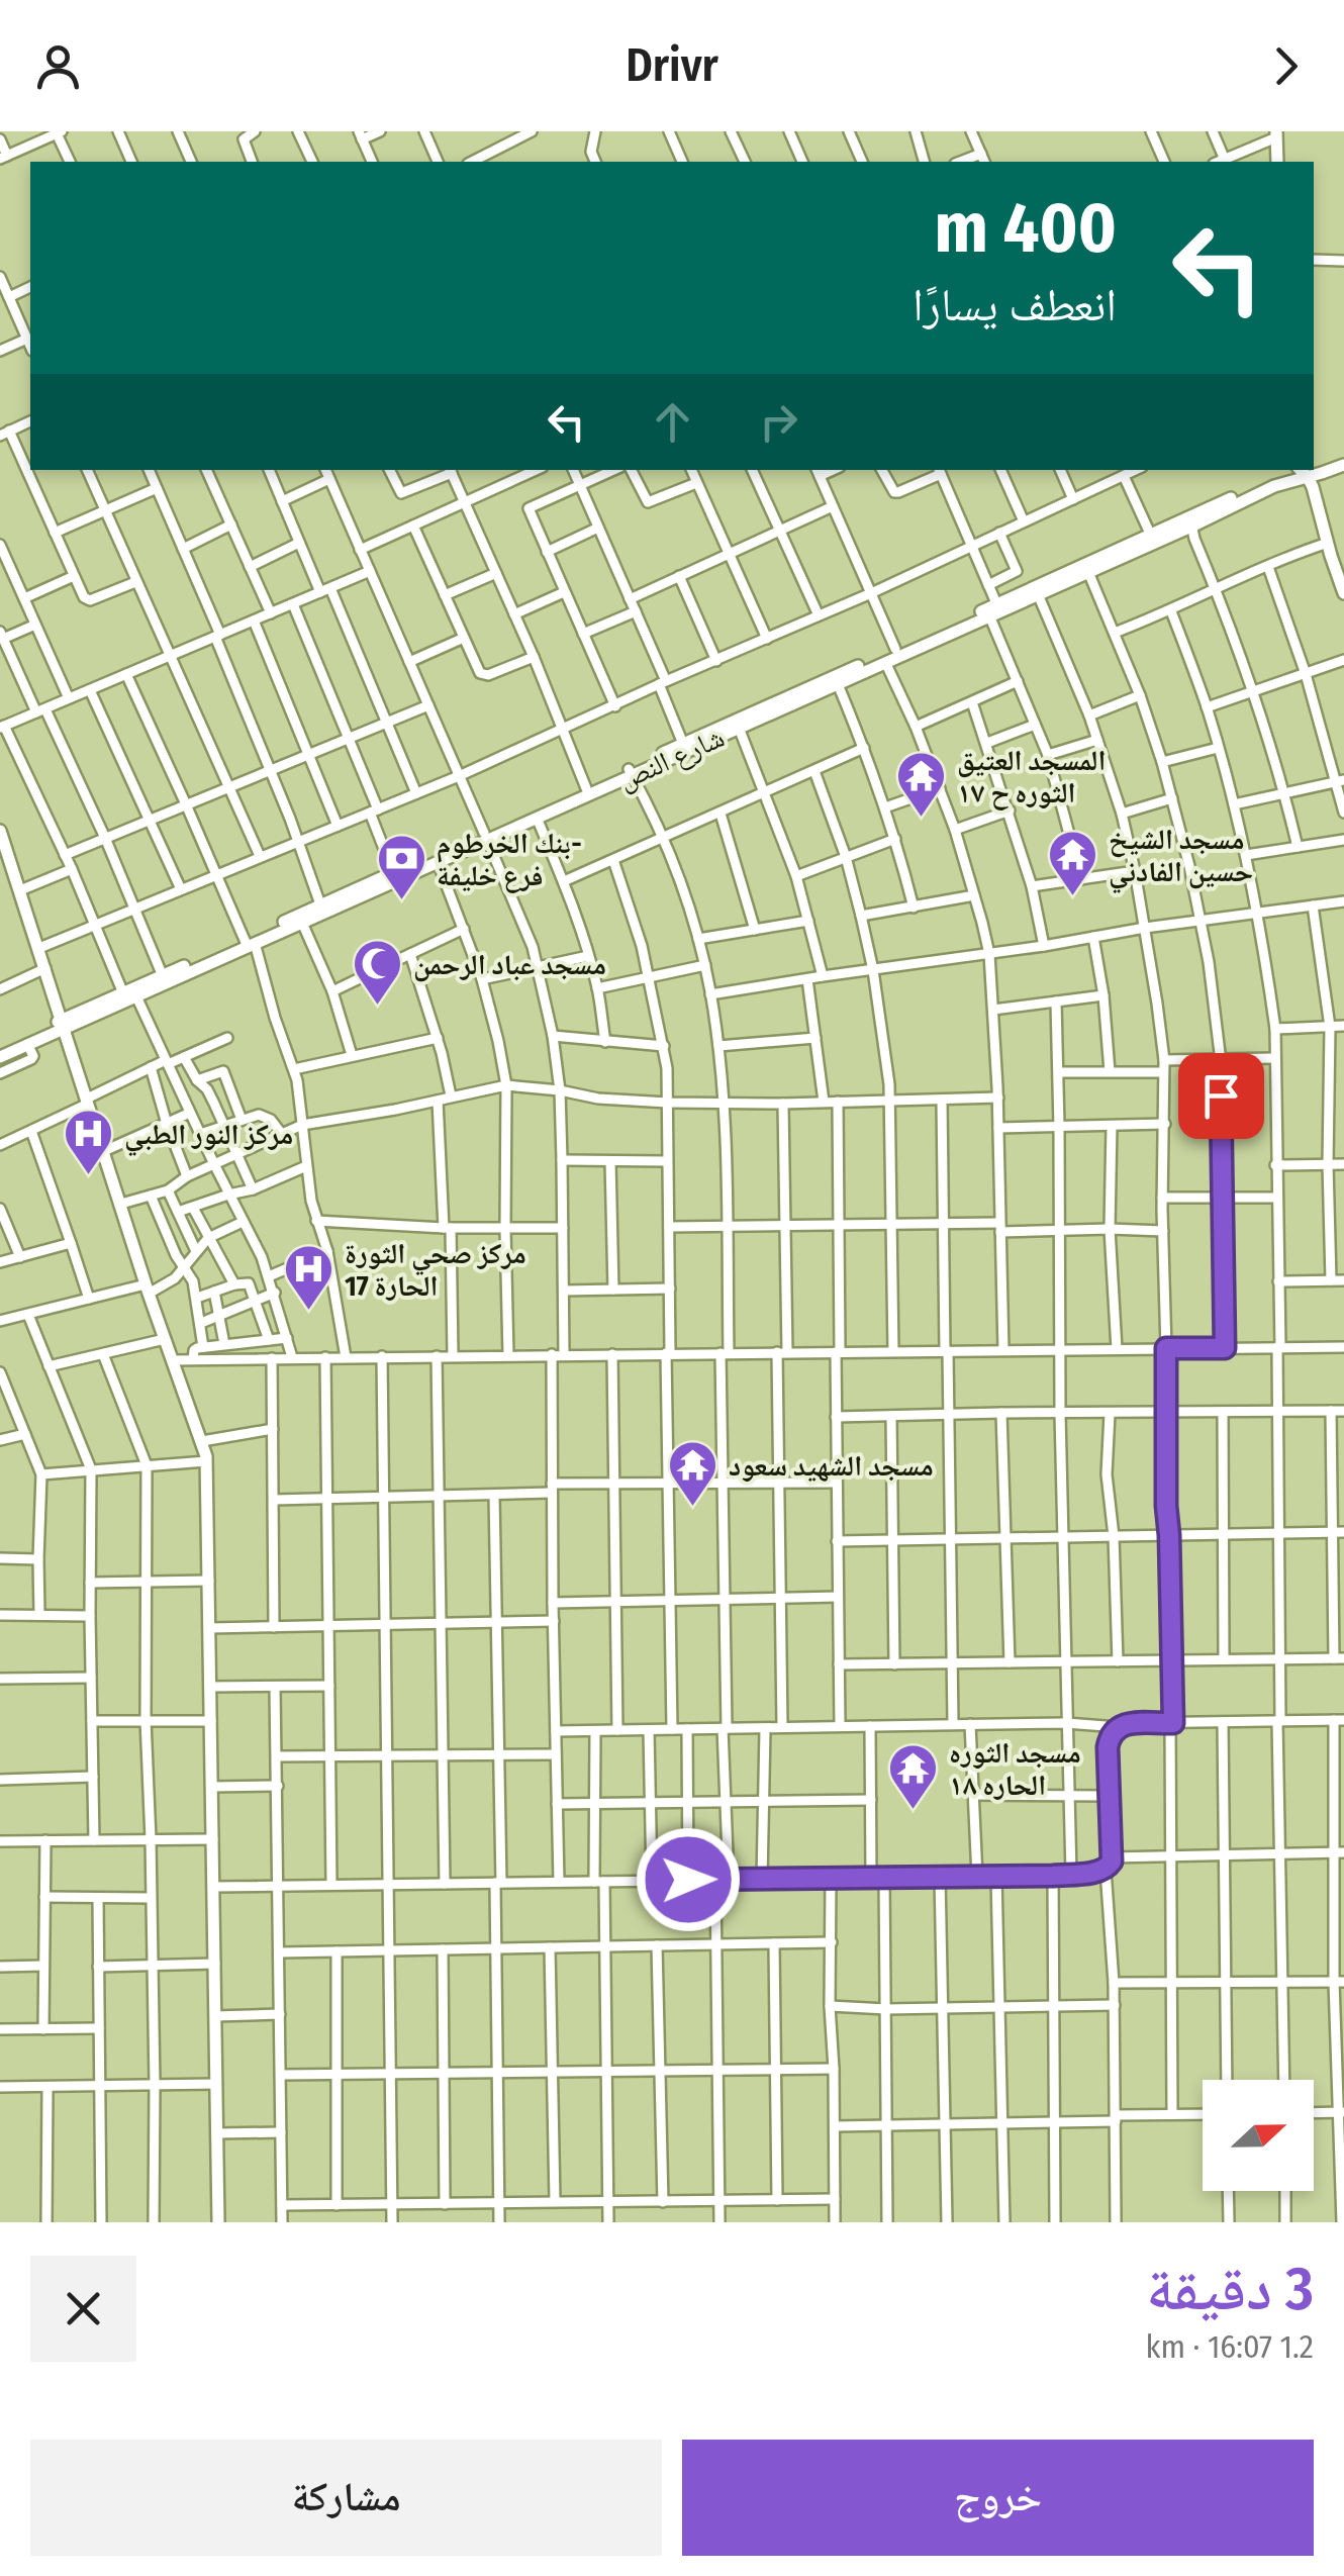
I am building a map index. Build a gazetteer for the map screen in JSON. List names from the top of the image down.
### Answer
{
  "streets": {
    "main road": ["شارع النص"]
  },
  "places": {
    "temple": [
      "المسجد العتيق الثوره ح ١٧",
      "مسجد الشيخ حسين الفادني",
      "مسجد الشهيد سعود",
      "مسجد الثوره الحاره ١٨"
    ],
    "bank": ["بنك الخرطوم- فرع خليفة"],
    "mosque": ["مسجد عباد الرحمن"],
    "hospital": ["مركز النور الطبي", "مركز صحي الثورة الحارة 17"]
  },
  "north": "right",
  "page": {
    "header": "Drivr",
    "turn": ["400 m", "انعطف يسارًا"],
    "heading": ["3 دقيقة", "1.2 km · 16:07"],
    "buttons": ["خروج", "مشاركة"]
  }
}
